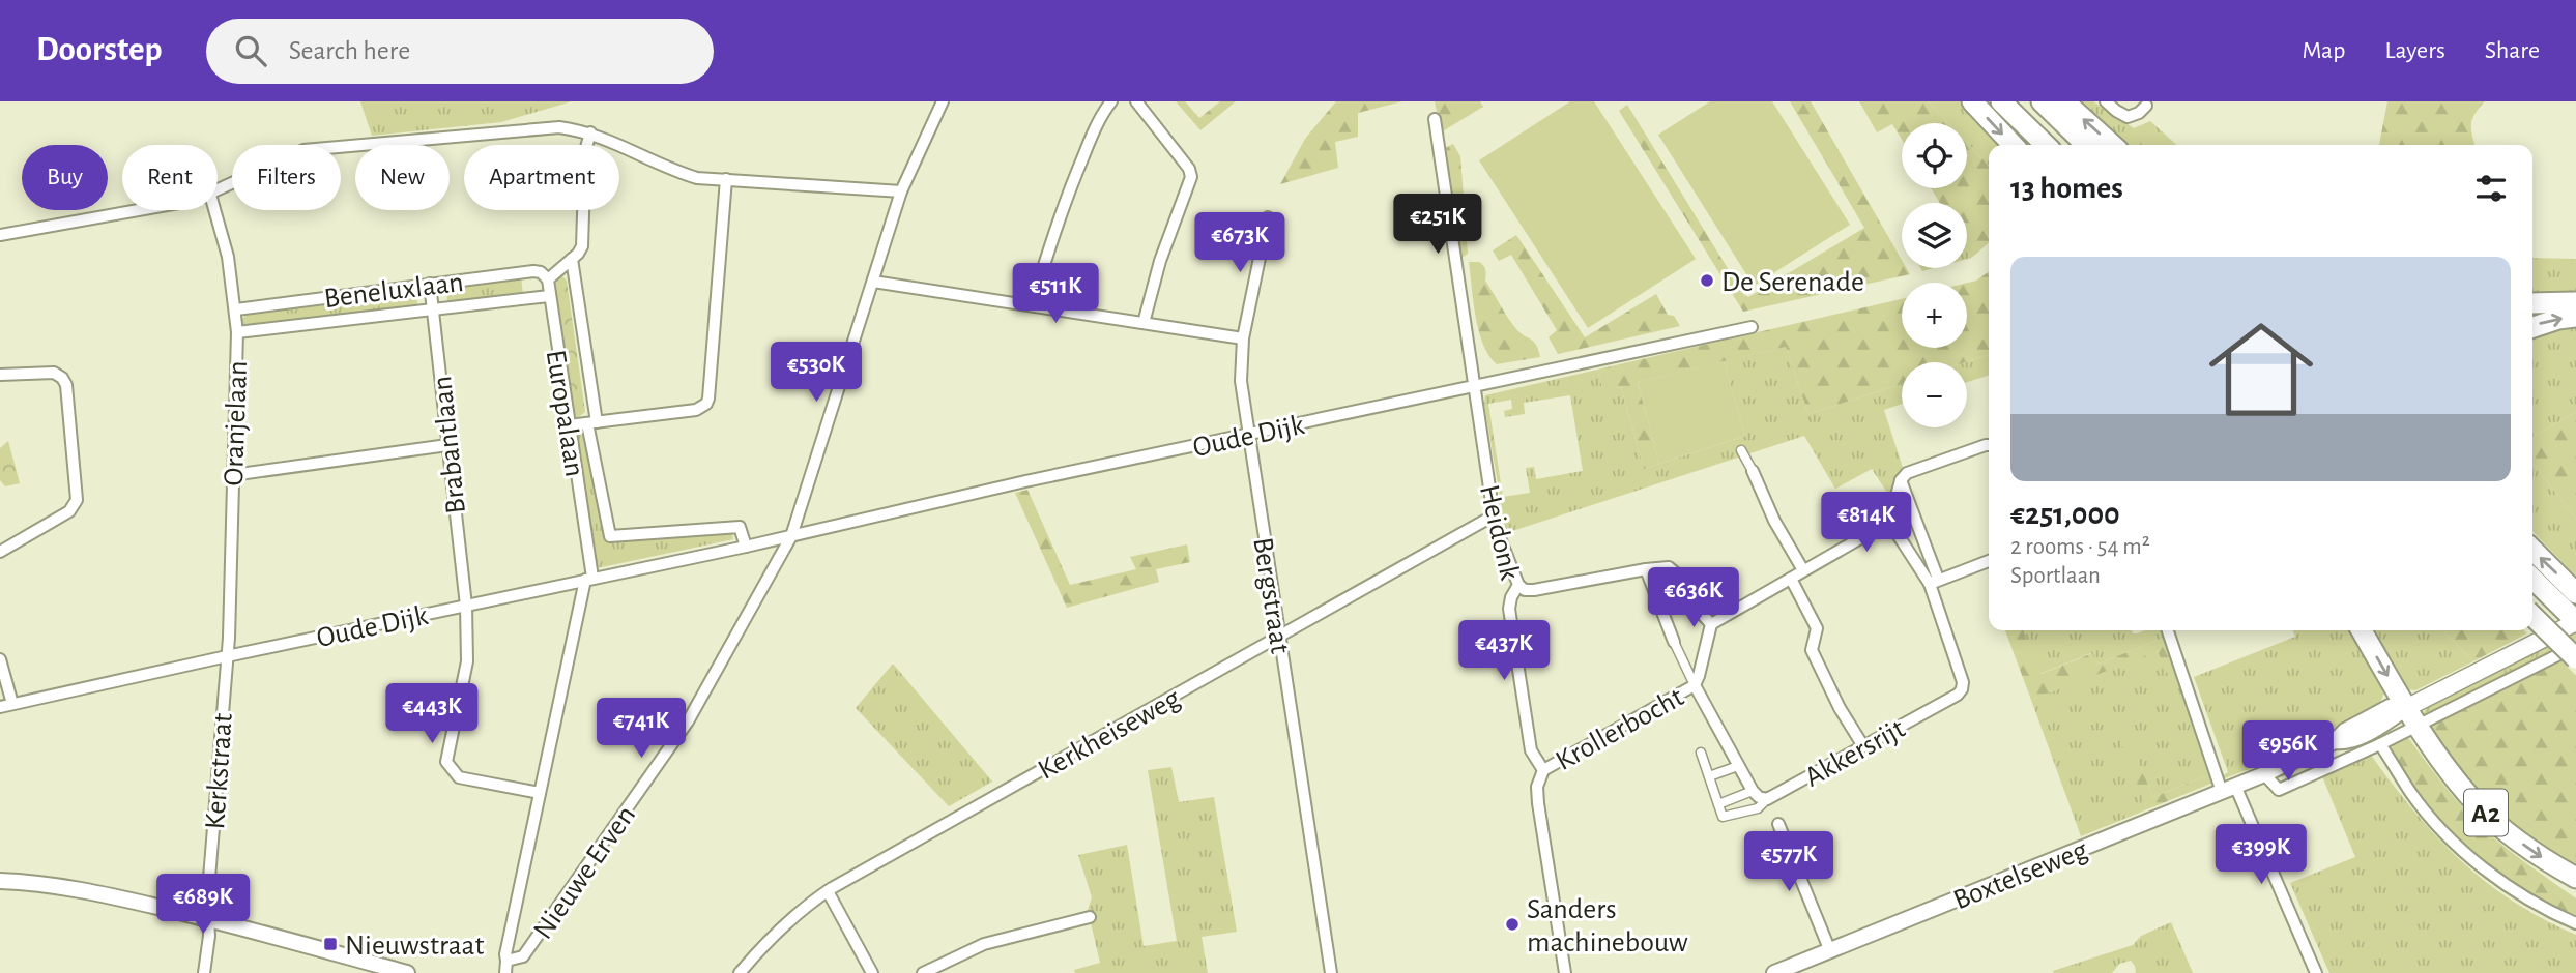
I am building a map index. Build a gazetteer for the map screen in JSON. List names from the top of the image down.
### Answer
{
  "streets": {
    "highway": ["A2"],
    "main road": ["Boxtelseweg"],
    "street": [
      "Beneluxlaan",
      "Europalaan",
      "Oranjelaan",
      "Oude Dijk",
      "Brabantlaan",
      "Heidonk",
      "Bergstraat",
      "Krollerbocht",
      "Kerkheiseweg",
      "Akkersrijt",
      "Kerkstraat",
      "Nieuwe Erven"
    ]
  },
  "crossings": [
    ["Beneluxlaan", "Europalaan"],
    ["Beneluxlaan", "Oranjelaan"],
    ["Beneluxlaan", "Brabantlaan"],
    ["Europalaan", "Oude Dijk"],
    ["Oranjelaan", "Oude Dijk"],
    ["Oranjelaan", "Kerkstraat"],
    ["Oude Dijk", "Brabantlaan"],
    ["Oude Dijk", "Heidonk"],
    ["Oude Dijk", "Bergstraat"],
    ["Oude Dijk", "Kerkstraat"],
    ["Oude Dijk", "Nieuwe Erven"],
    ["Heidonk", "Krollerbocht"],
    ["Heidonk", "Kerkheiseweg"],
    ["Bergstraat", "Kerkheiseweg"],
    ["A2", "Boxtelseweg"]
  ],
  "places": {
    "other": ["De Serenade", "Sanders machinebouw"],
    "transit": ["Nieuwstraat"]
  },
  "page": {
    "header": "Doorstep",
    "search": "Search here",
    "nav": ["Map", "Layers", "Share"],
    "map_buttons": ["+", "−"],
    "chip": [
      "Buy",
      "Rent",
      "Filters",
      "New",
      "Apartment"
    ],
    "heading": "13 homes",
    "price": [
      "€251K",
      "€673K",
      "€511K",
      "€530K",
      "€814K",
      "€636K",
      "€437K",
      "€443K",
      "€741K",
      "€956K",
      "€399K",
      "€577K",
      "€689K"
    ],
    "list": [
      {
        "name": "€251,000",
        "note": "2 rooms · 54 m² · Sportlaan"
      }
    ]
  }
}
